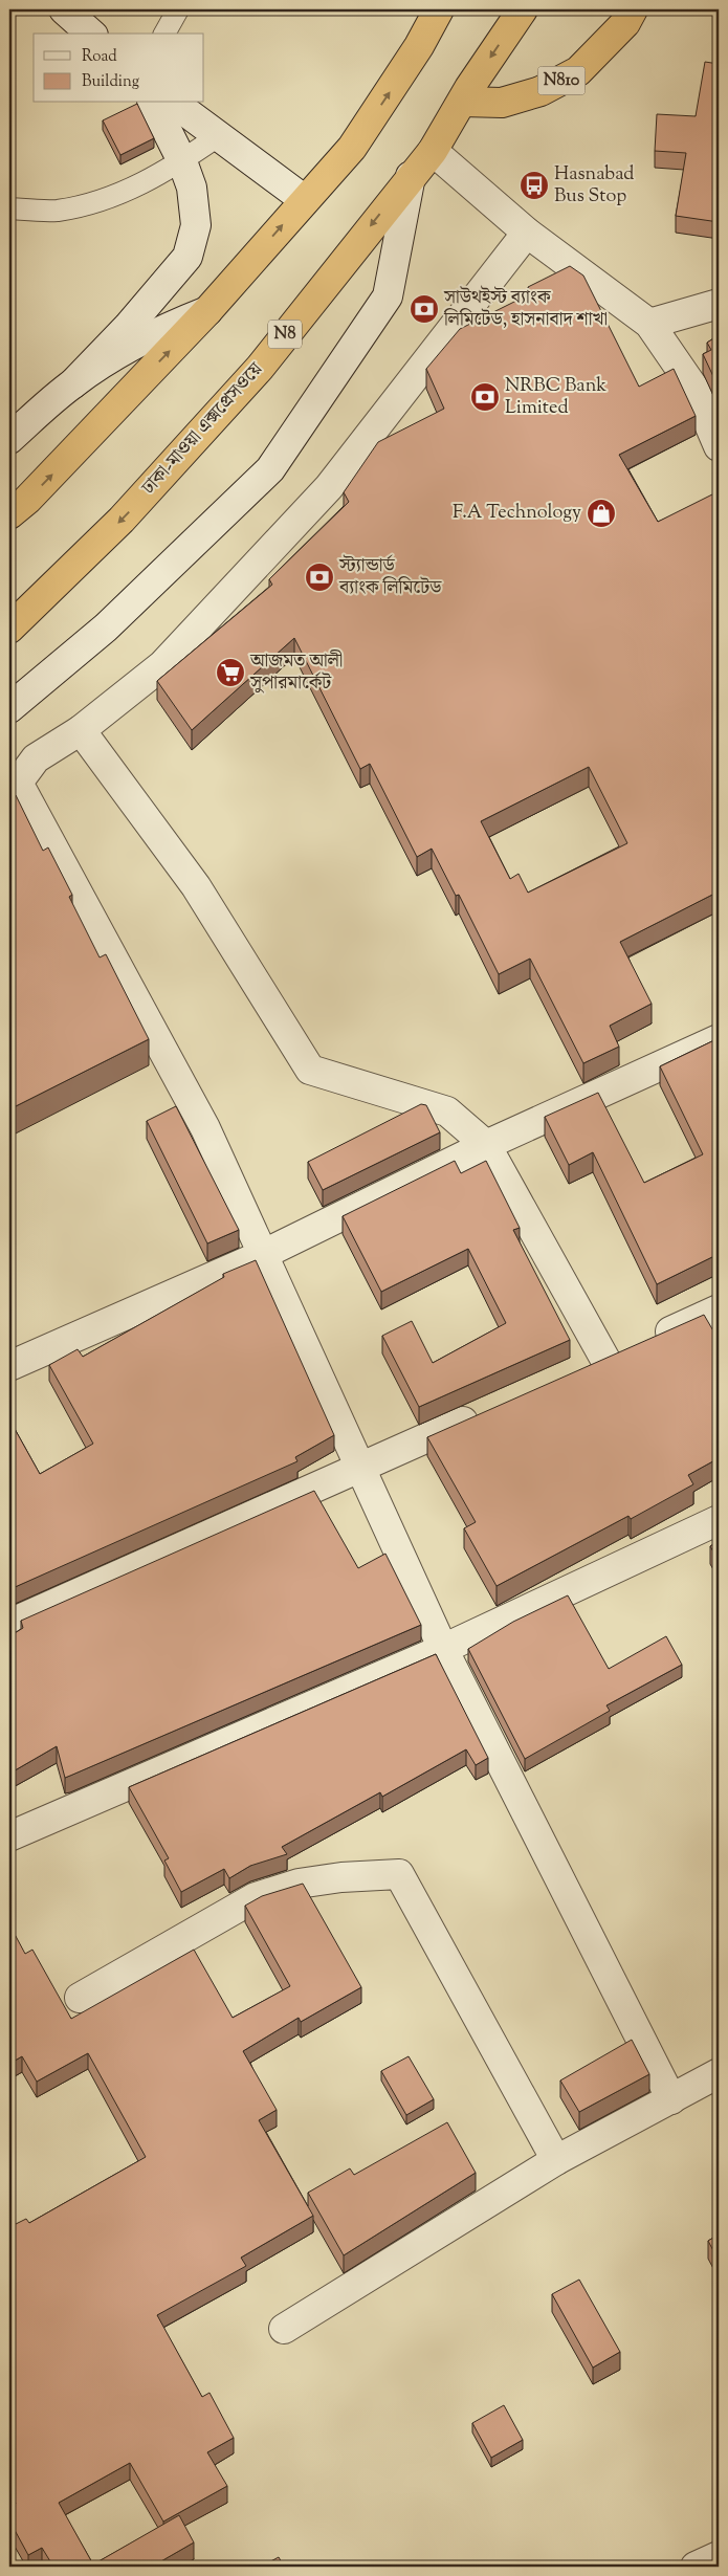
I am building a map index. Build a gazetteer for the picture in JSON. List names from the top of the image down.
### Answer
{
  "streets": {
    "highway": ["N810", "N8", "ঢাকা-মাওয়া এক্সপ্রেসওয়ে"]
  },
  "crossings": [
    ["N810", "ঢাকা-মাওয়া এক্সপ্রেসওয়ে"]
  ],
  "places": {
    "bus stop": ["Hasnabad Bus Stop"],
    "bank": ["সাউথইস্ট ব্যাংক লিমিটেড, হাসনাবাদ শাখা", "NRBC Bank Limited", "স্ট্যান্ডার্ড ব্যাংক লিমিটেড"],
    "shop": ["F.A Technology"],
    "supermarket": ["আজমত আলী সুপারমার্কেট"]
  },
  "legend": ["Road", "Building"]
}
